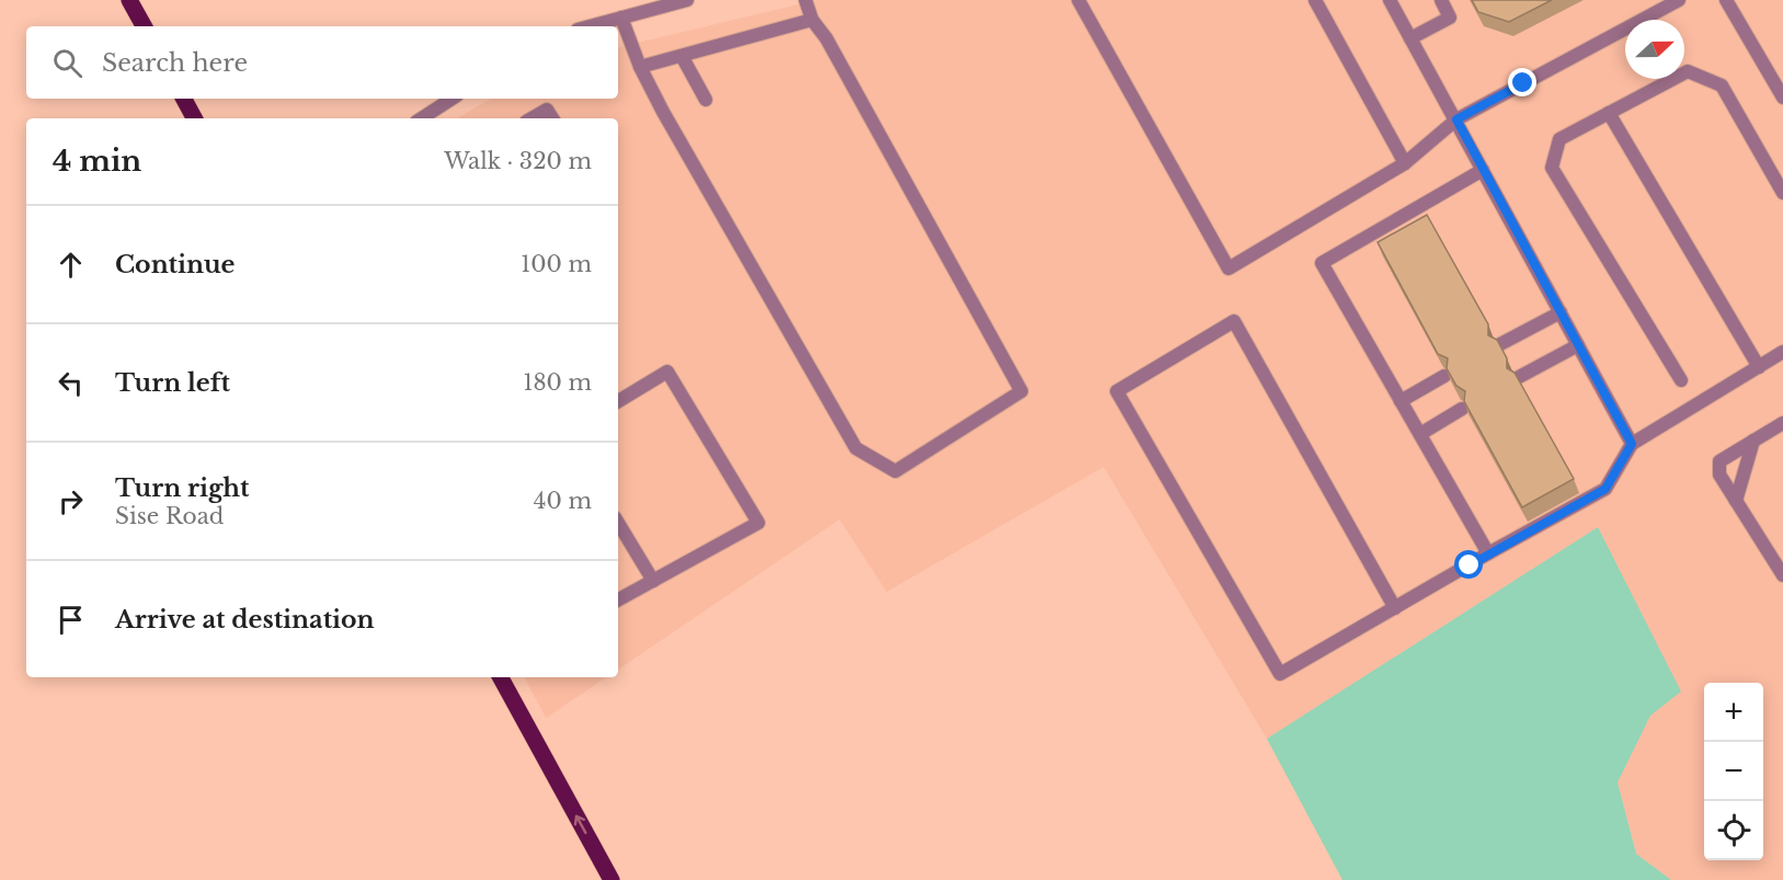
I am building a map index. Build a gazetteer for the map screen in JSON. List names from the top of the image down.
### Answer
{
  "north": "right",
  "page": {
    "search": "Search here",
    "heading": ["4 min", "Walk · 320 m"],
    "list": [
      ["Continue", "100 m"],
      ["Turn left", "180 m"],
      ["Turn right", "Sise Road", "40 m"],
      "Arrive at destination"
    ],
    "map_buttons": ["+", "−"]
  }
}
